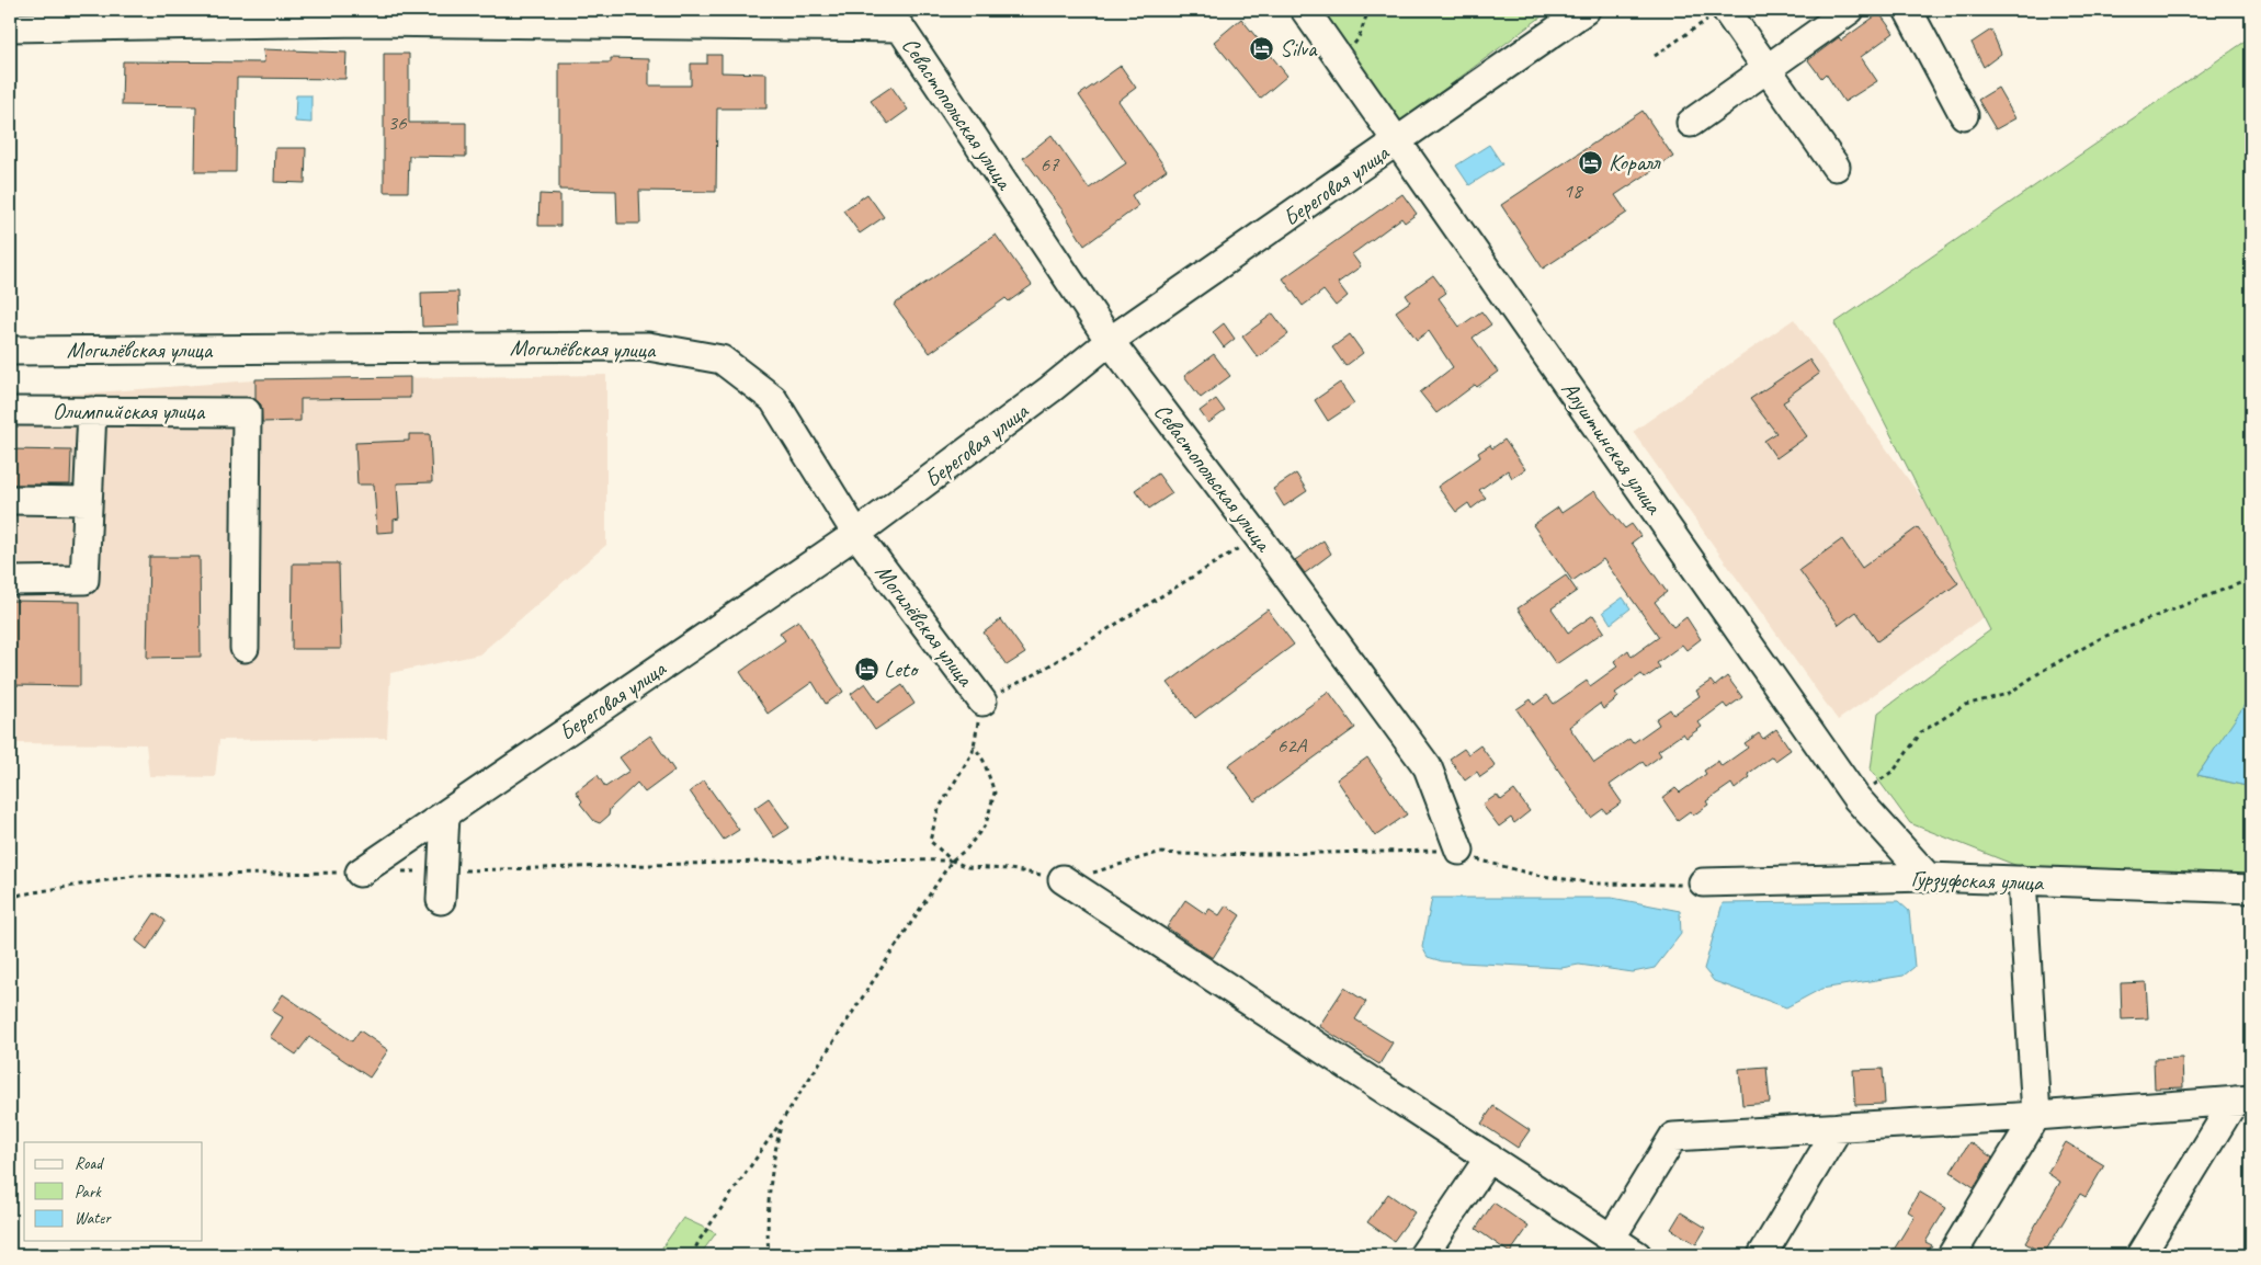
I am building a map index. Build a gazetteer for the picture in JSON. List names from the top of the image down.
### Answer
{
  "streets": {
    "street": [
      "Севастопольская улица",
      "Береговая улица",
      "Могилёвская улица",
      "Олимпийская улица",
      "Алуштинская улица",
      "Гурзуфская улица"
    ]
  },
  "crossings": [
    ["Севастопольская улица", "Береговая улица"],
    ["Береговая улица", "Могилёвская улица"],
    ["Береговая улица", "Алуштинская улица"],
    ["Алуштинская улица", "Гурзуфская улица"]
  ],
  "places": {
    "hotel": ["Silva", "Коралл", "Leto"]
  },
  "house_numbers": [
    "36",
    "67",
    "18",
    "62А"
  ],
  "legend": ["Road", "Park", "Water"]
}
